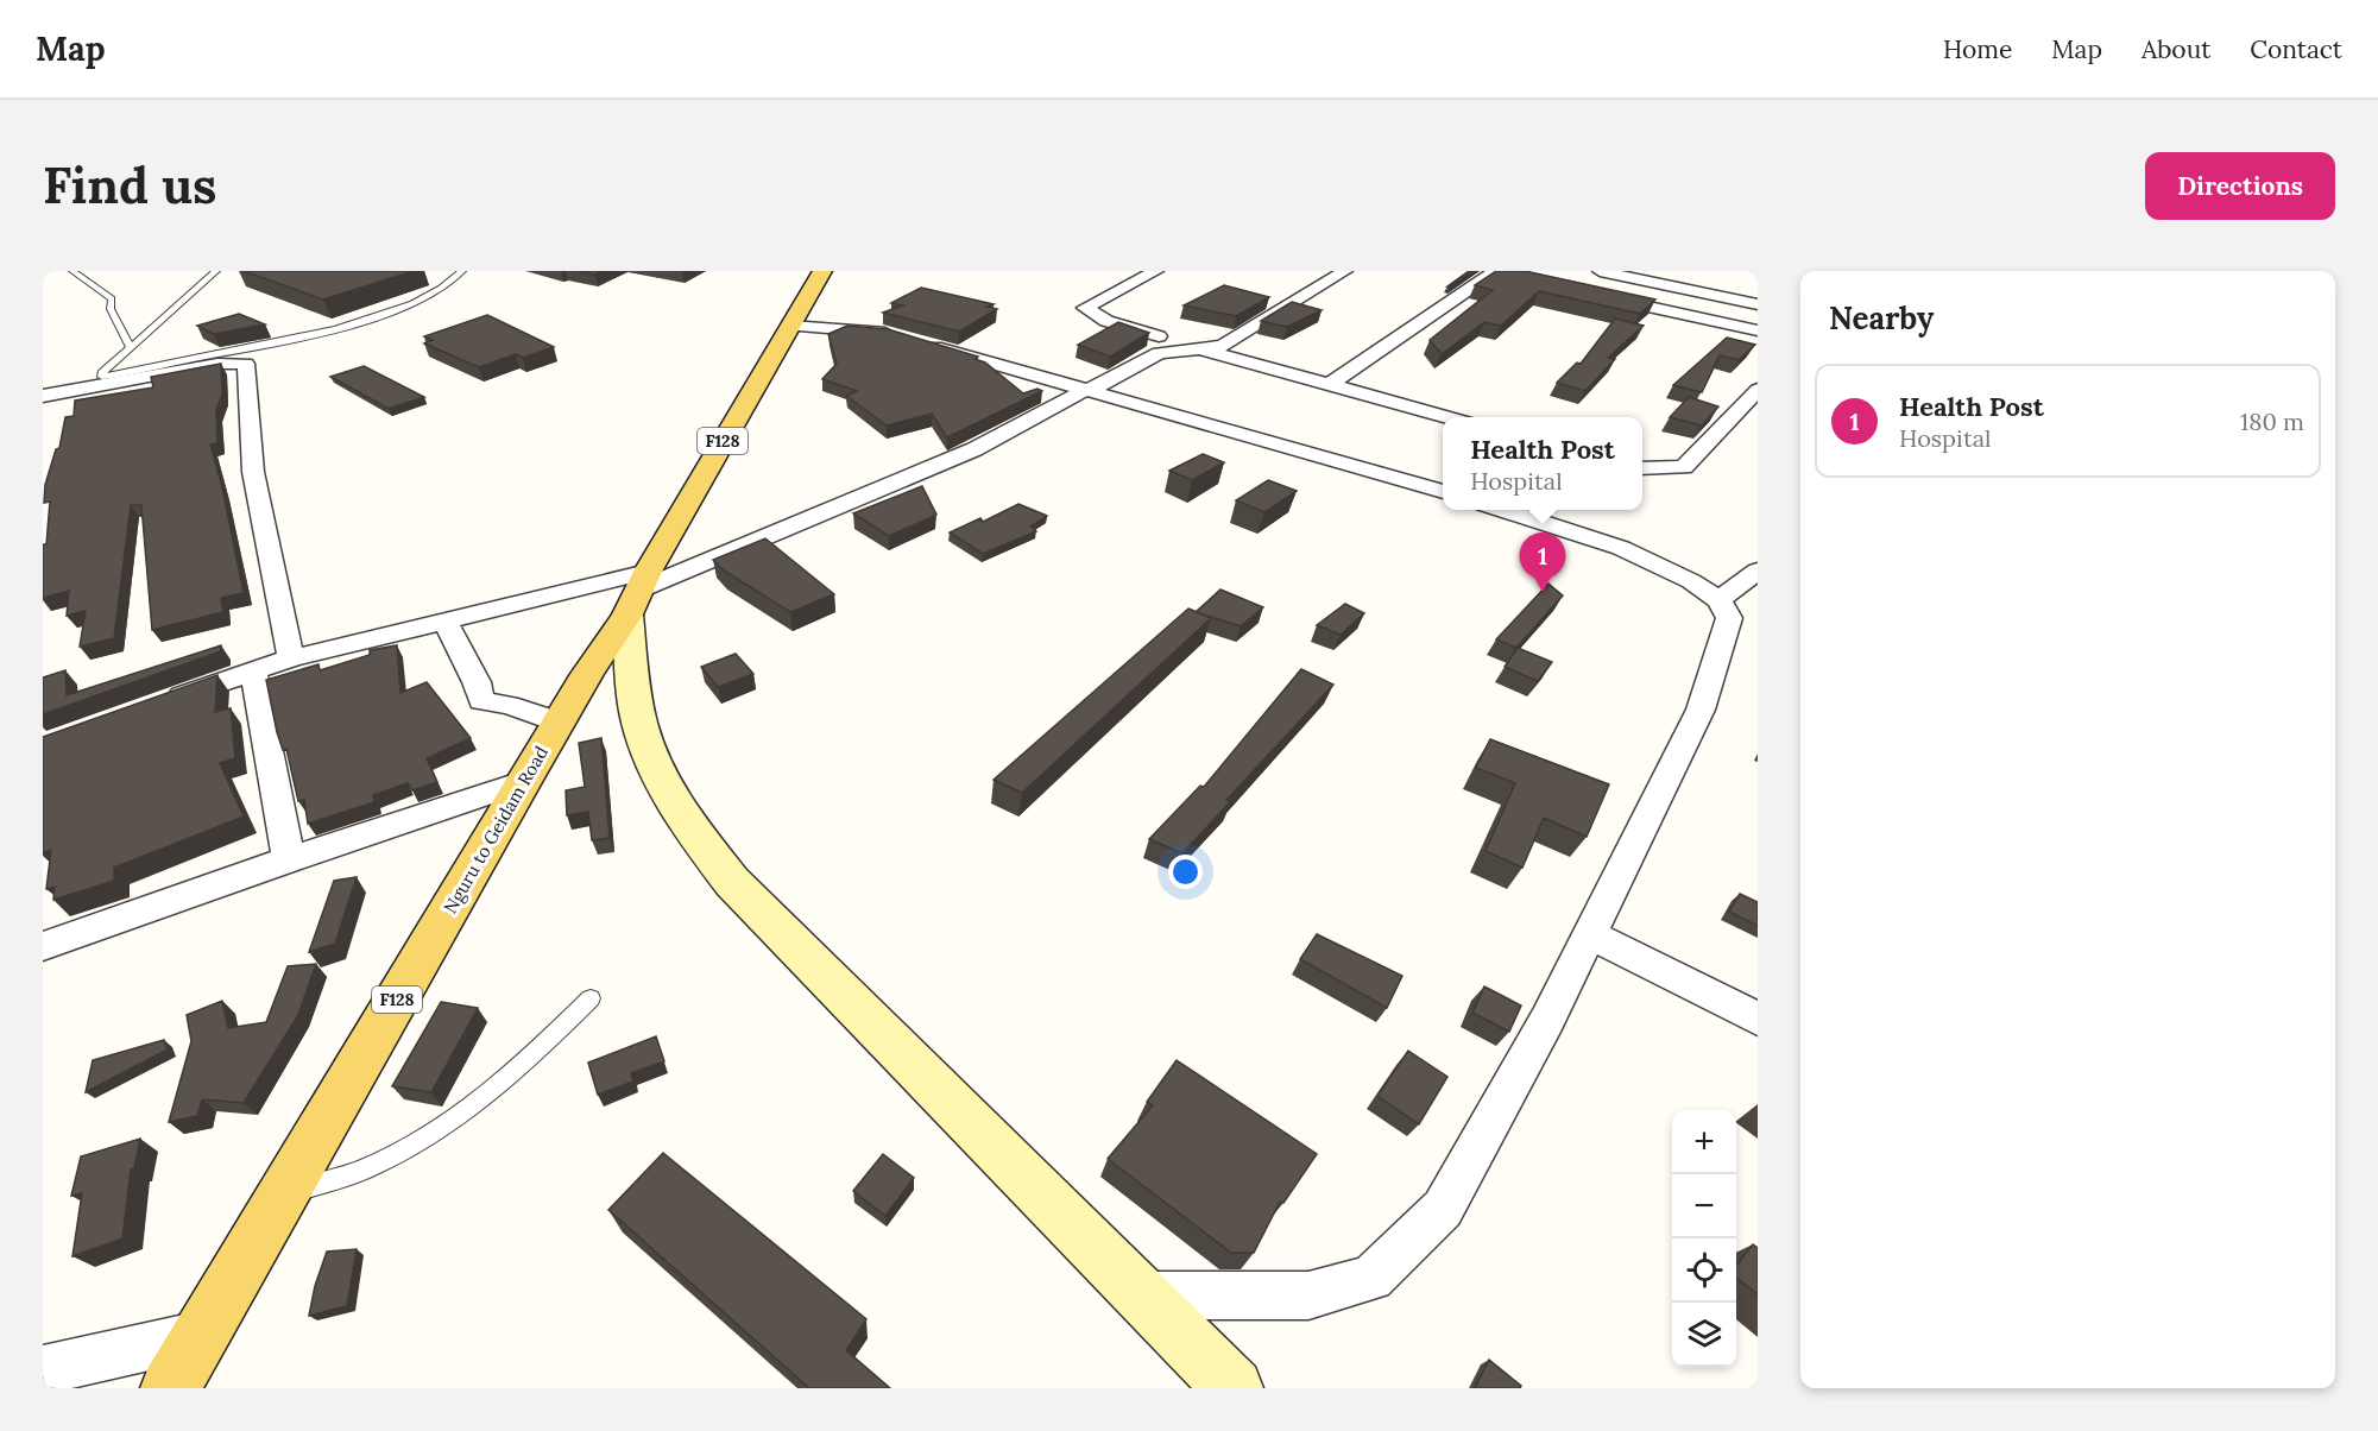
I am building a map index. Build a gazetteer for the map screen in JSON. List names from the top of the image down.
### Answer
{
  "streets": {
    "main road": ["F128", "Nguru to Geidam Road"]
  },
  "page": {
    "header": "Map",
    "nav": [
      "Home",
      "Map",
      "About",
      "Contact"
    ],
    "buttons": "Directions",
    "title": "Find us",
    "heading": "Nearby",
    "list": [
      {
        "mark": "1",
        "name": "Health Post",
        "note": "Hospital",
        "value": "180 m"
      }
    ],
    "popup": ["Health Post", "Hospital"],
    "pins": "1",
    "map_buttons": ["+", "−"]
  }
}
